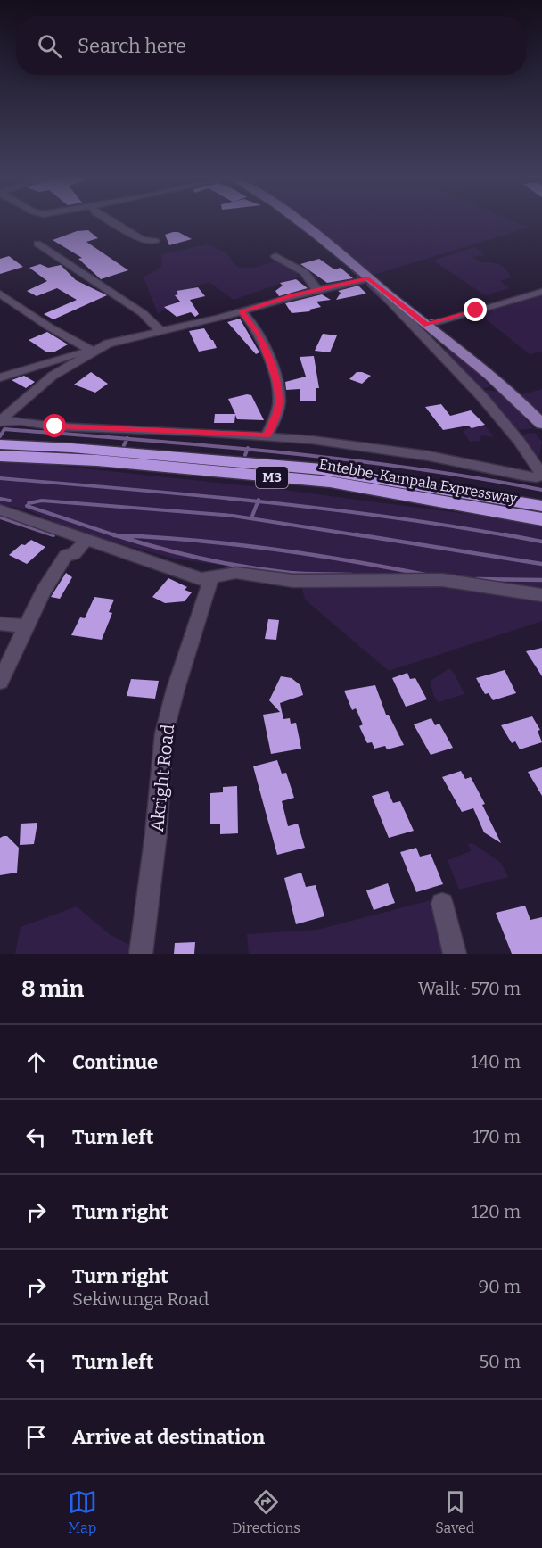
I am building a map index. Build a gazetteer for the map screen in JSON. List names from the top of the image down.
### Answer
{
  "streets": {
    "highway": ["M3", "Entebbe-Kampala Expressway"],
    "street": ["Akright Road"]
  },
  "page": {
    "search": "Search here",
    "heading": ["8 min", "Walk · 570 m"],
    "list": [
      ["Continue", "140 m"],
      ["Turn left", "170 m"],
      ["Turn right", "120 m"],
      ["Turn right", "Sekiwunga Road", "90 m"],
      ["Turn left", "50 m"],
      "Arrive at destination"
    ],
    "nav": ["Map", "Directions", "Saved"]
  }
}
